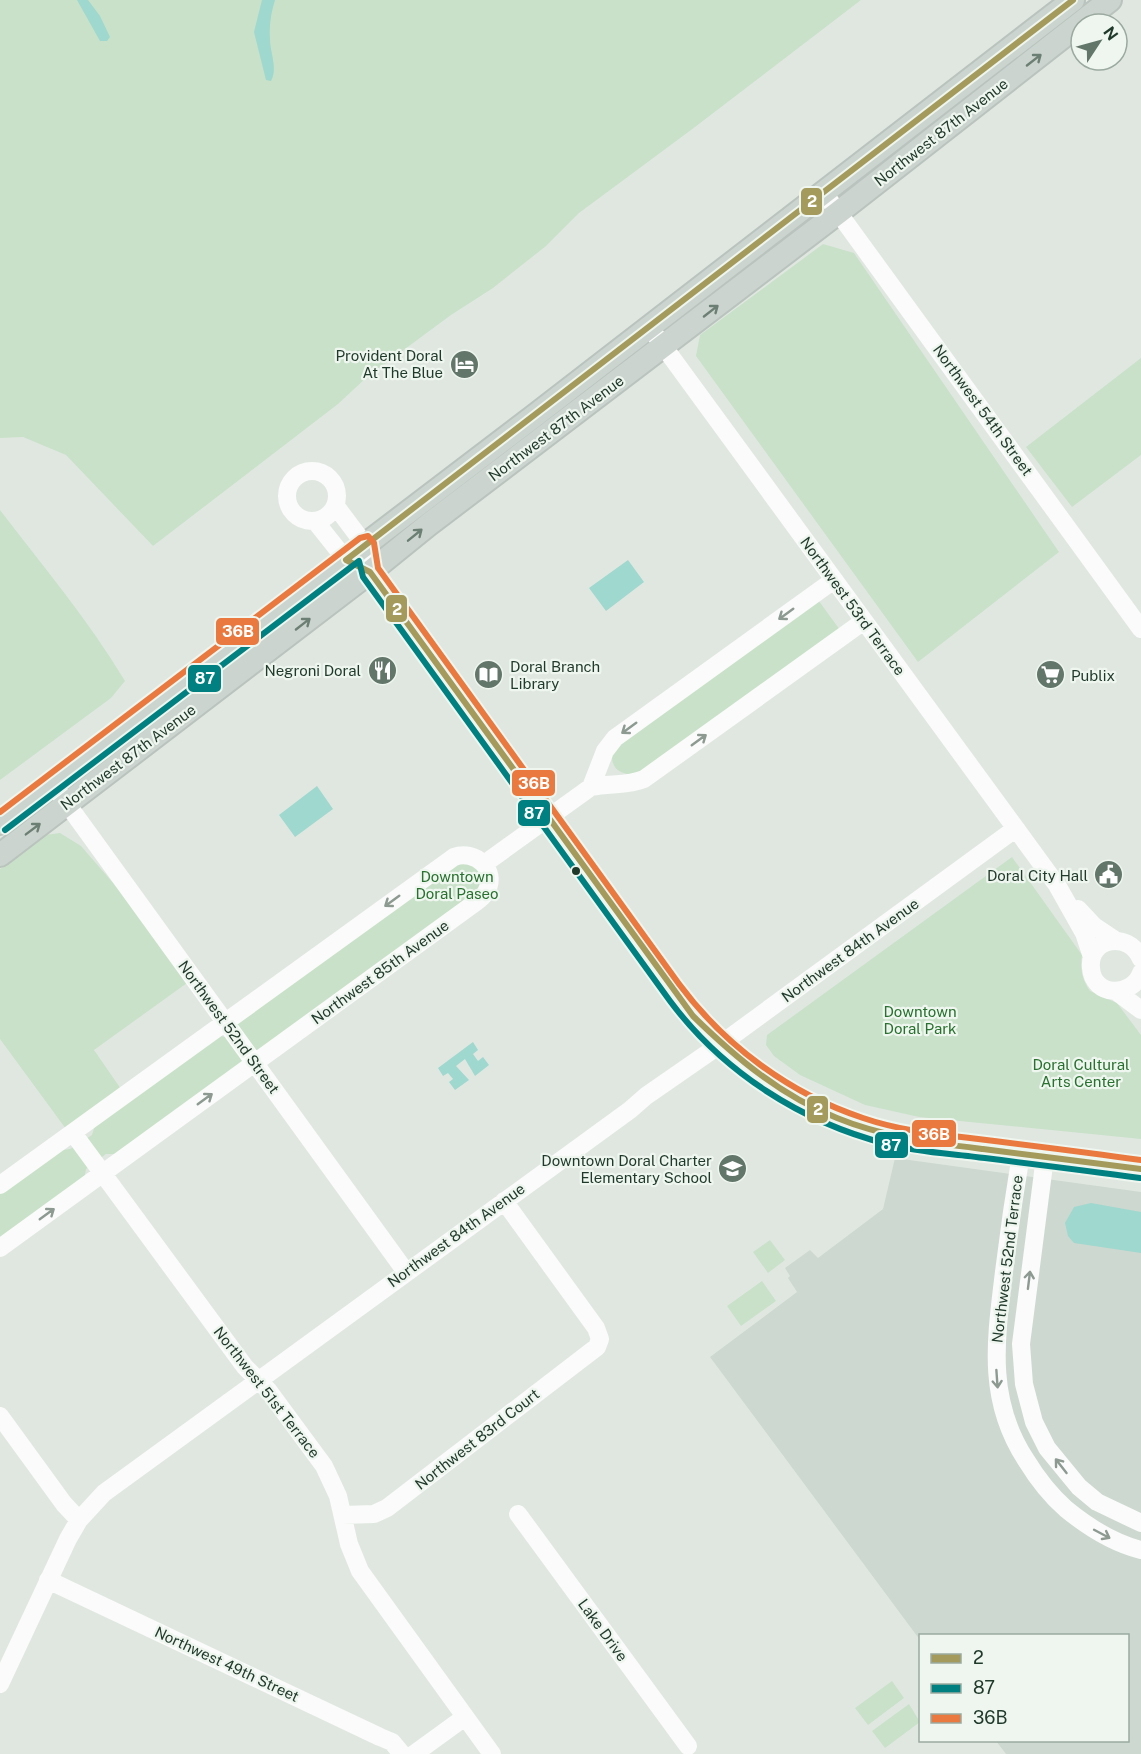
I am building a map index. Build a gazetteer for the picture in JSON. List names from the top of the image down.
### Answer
{
  "streets": {
    "main road": ["Northwest 87th Avenue"],
    "street": [
      "Northwest 54th Street",
      "Northwest 53rd Terrace",
      "Northwest 84th Avenue",
      "Northwest 85th Avenue",
      "Northwest 52nd Street",
      "Northwest 52nd Terrace",
      "Northwest 51st Terrace",
      "Northwest 83rd Court",
      "Lake Drive",
      "Northwest 49th Street"
    ]
  },
  "crossings": [
    ["Northwest 87th Avenue", "Northwest 54th Street"],
    ["Northwest 87th Avenue", "Northwest 53rd Terrace"],
    ["Northwest 87th Avenue", "Northwest 52nd Street"],
    ["Northwest 53rd Terrace", "Northwest 84th Avenue"],
    ["Northwest 84th Avenue", "Northwest 52nd Street"],
    ["Northwest 84th Avenue", "Northwest 51st Terrace"],
    ["Northwest 84th Avenue", "Northwest 83rd Court"],
    ["Northwest 84th Avenue", "Northwest 49th Street"],
    ["Northwest 85th Avenue", "Northwest 52nd Street"],
    ["Northwest 85th Avenue", "Northwest 51st Terrace"],
    ["Northwest 51st Terrace", "Northwest 83rd Court"]
  ],
  "parks": ["Downtown Doral Paseo", "Downtown Doral Park", "Doral Cultural Arts Center"],
  "places": {
    "hotel": ["Provident Doral At The Blue"],
    "restaurant": ["Negroni Doral"],
    "library": ["Doral Branch Library"],
    "supermarket": ["Publix"],
    "public building": ["Doral City Hall"],
    "school or university": ["Downtown Doral Charter Elementary School"]
  },
  "lines": ["transit line 2", "transit line 36B", "transit line 87"],
  "legend": ["2", "87", "36B"],
  "north": "top right"
}
